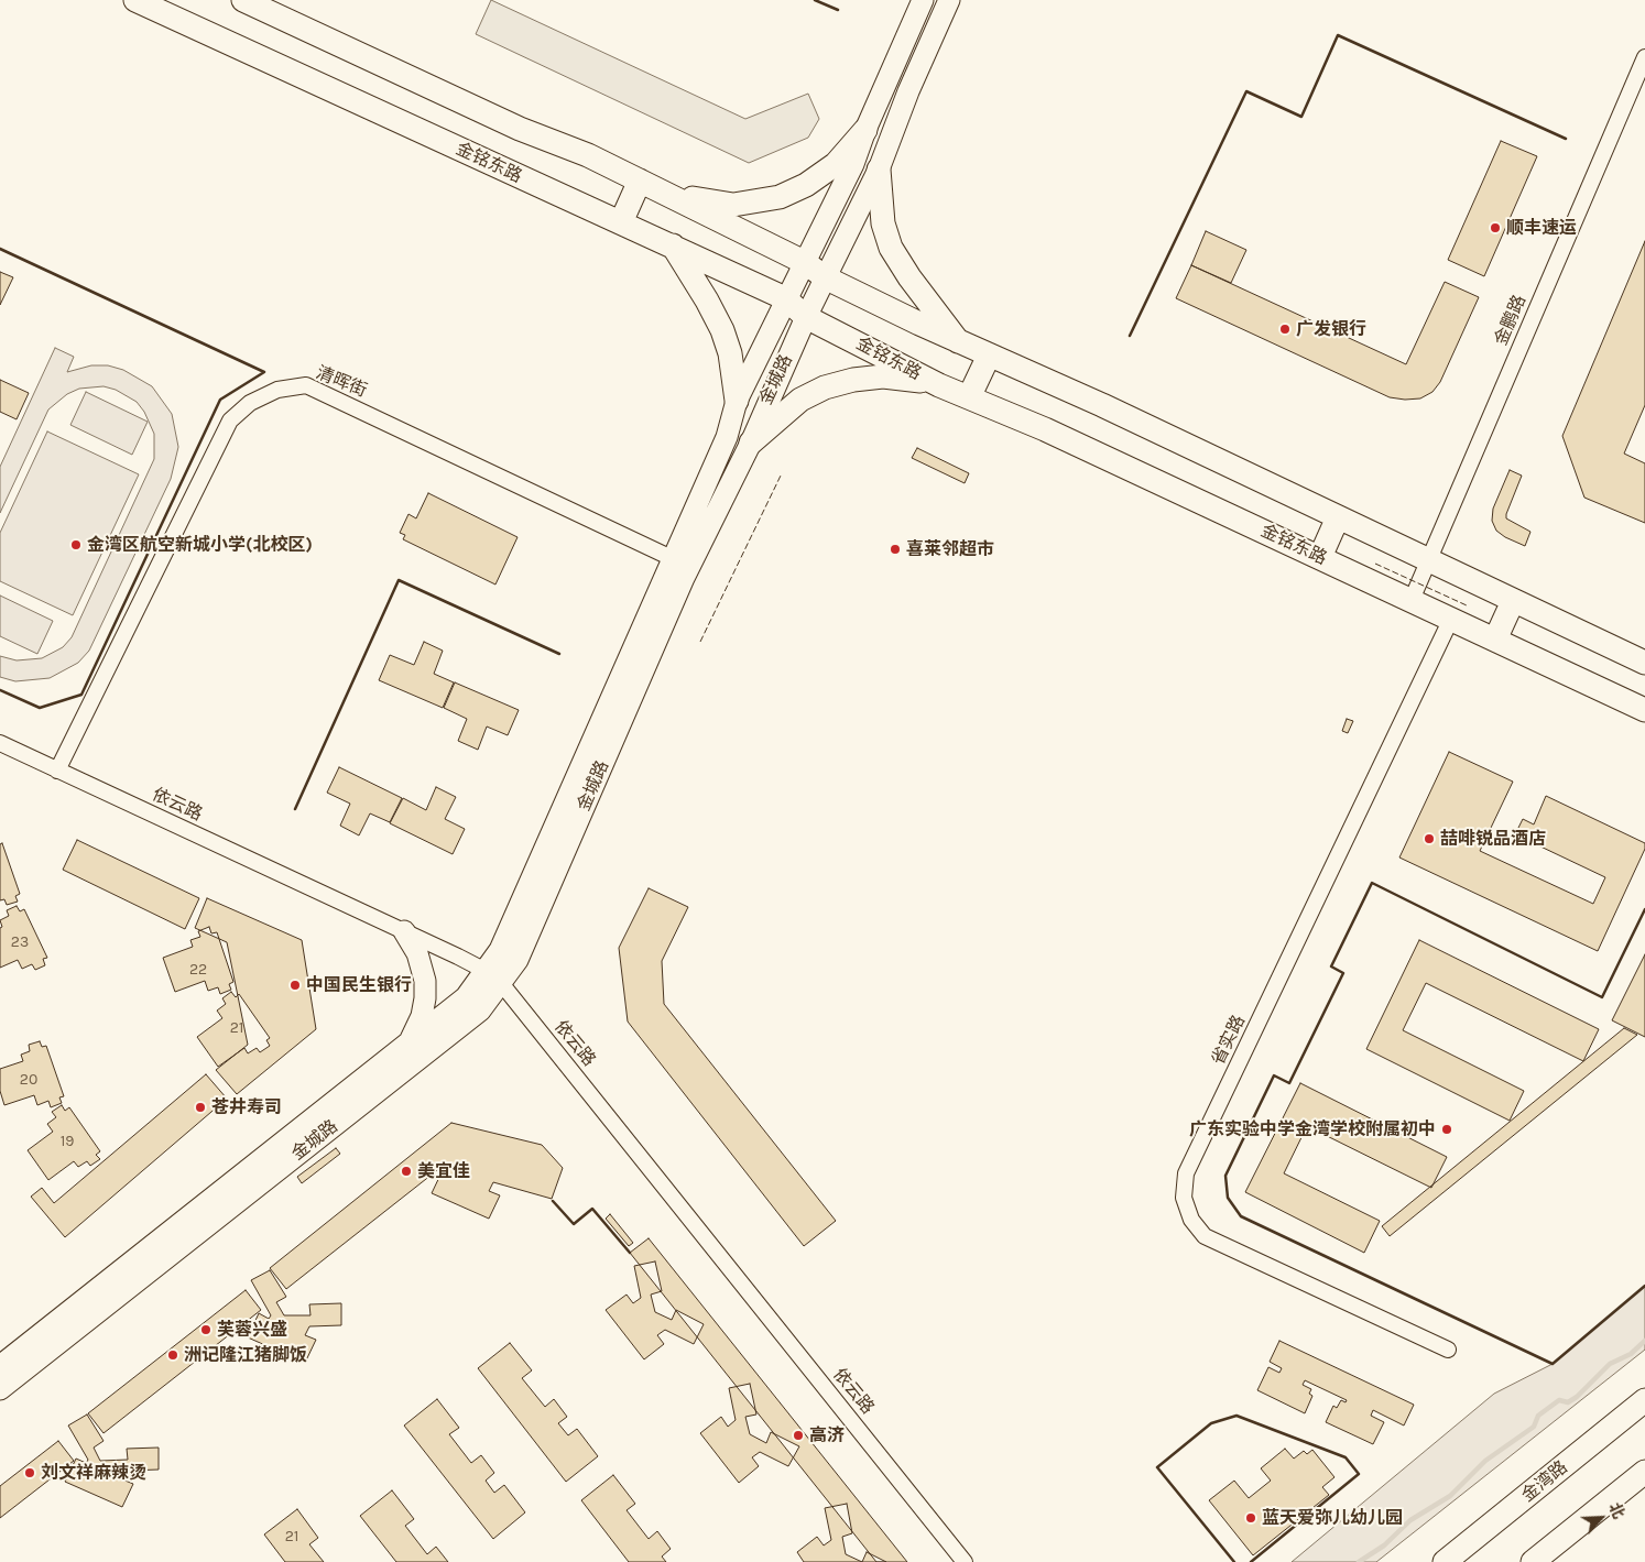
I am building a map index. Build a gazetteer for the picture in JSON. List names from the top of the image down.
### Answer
{
  "streets": {
    "main road": ["金铭东路", "金湾路"],
    "street": [
      "金鹏路",
      "金城路",
      "清晖街",
      "依云路",
      "省实路"
    ]
  },
  "crossings": [
    ["金铭东路", "金鹏路"],
    ["金铭东路", "金城路"],
    ["金铭东路", "省实路"],
    ["金城路", "清晖街"],
    ["金城路", "依云路"],
    ["清晖街", "依云路"]
  ],
  "places": [
    "顺丰速运",
    "广发银行",
    "金湾区航空新城小学(北校区)",
    "喜莱邻超市",
    "喆啡锐品酒店",
    "中国民生银行",
    "苍井寿司",
    "广东实验中学金湾学校附属初中",
    "美宜佳",
    "芙蓉兴盛",
    "洲记隆江猪脚饭",
    "高济",
    "刘文祥麻辣烫",
    "蓝天爱弥儿幼儿园"
  ],
  "house_numbers": [
    "23",
    "22",
    "21",
    "20",
    "19",
    "21"
  ],
  "north": "top right"
}
